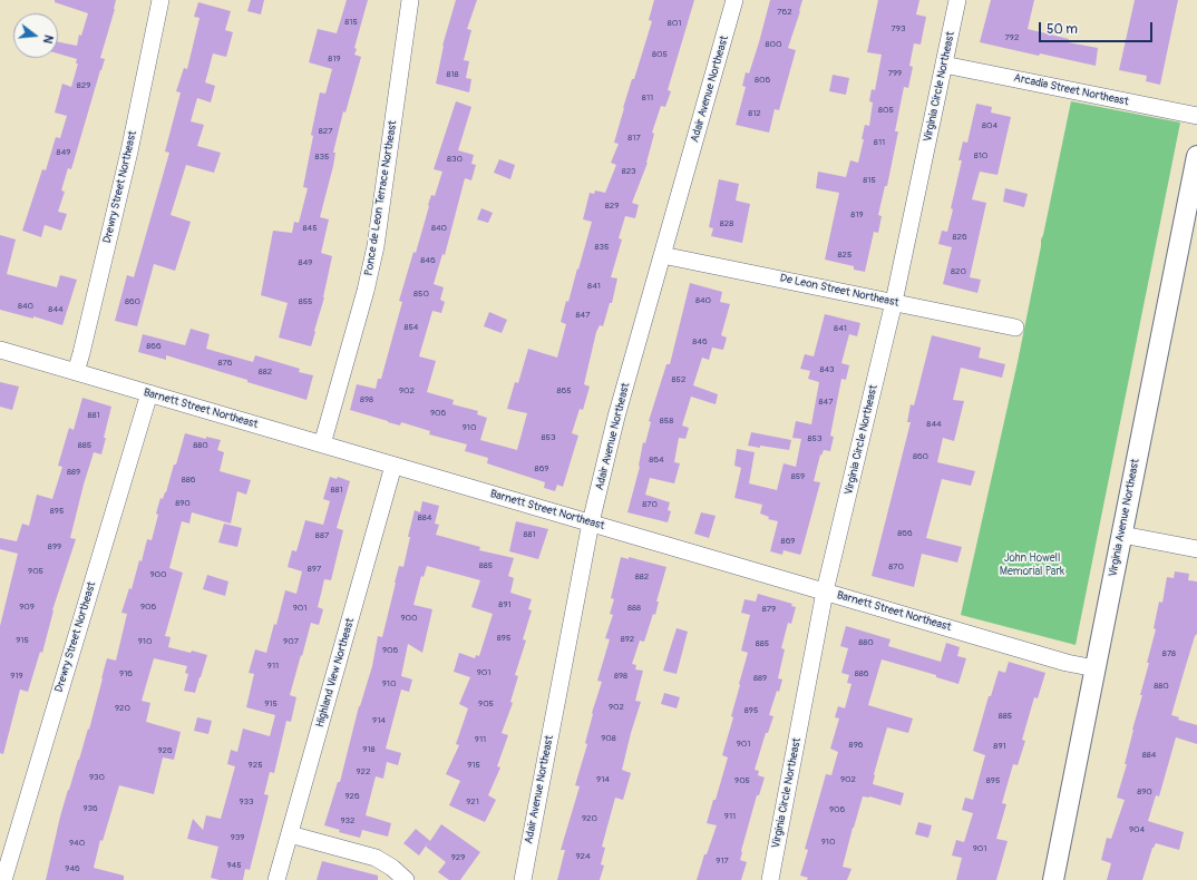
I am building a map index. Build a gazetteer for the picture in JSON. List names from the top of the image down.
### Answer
{
  "streets": {
    "street": [
      "Virginia Circle Northeast",
      "Adair Avenue Northeast",
      "Arcadia Street Northeast",
      "Drewry Street Northeast",
      "Ponce de Leon Terrace Northeast",
      "De Leon Street Northeast",
      "Barnett Street Northeast",
      "Virginia Avenue Northeast",
      "Highland View Northeast"
    ]
  },
  "crossings": [
    ["Virginia Circle Northeast", "Arcadia Street Northeast"],
    ["Virginia Circle Northeast", "De Leon Street Northeast"],
    ["Virginia Circle Northeast", "Barnett Street Northeast"],
    ["Adair Avenue Northeast", "De Leon Street Northeast"],
    ["Adair Avenue Northeast", "Barnett Street Northeast"],
    ["Drewry Street Northeast", "Barnett Street Northeast"],
    ["Ponce de Leon Terrace Northeast", "Barnett Street Northeast"],
    ["Barnett Street Northeast", "Virginia Avenue Northeast"],
    ["Barnett Street Northeast", "Highland View Northeast"]
  ],
  "parks": ["John Howell Memorial Park"],
  "house_numbers": [
    "762",
    "815",
    "801",
    "793",
    "792",
    "800",
    "805",
    "819",
    "799",
    "818",
    "806",
    "829",
    "811",
    "805",
    "812",
    "804",
    "827",
    "817",
    "811",
    "849",
    "810",
    "835",
    "830",
    "823",
    "815",
    "829",
    "819",
    "828",
    "845",
    "840",
    "826",
    "835",
    "825",
    "846",
    "849",
    "820",
    "841",
    "850",
    "840",
    "860",
    "855",
    "840",
    "844",
    "847",
    "854",
    "841",
    "846",
    "866",
    "876",
    "843",
    "882",
    "852",
    "902",
    "865",
    "898",
    "847",
    "906",
    "881",
    "858",
    "844",
    "910",
    "853",
    "853",
    "885",
    "880",
    "860",
    "864",
    "869",
    "889",
    "859",
    "886",
    "881",
    "890",
    "870",
    "895",
    "884",
    "866",
    "881",
    "887",
    "869",
    "899",
    "885",
    "870",
    "897",
    "905",
    "900",
    "882",
    "891",
    "909",
    "906",
    "901",
    "888",
    "879",
    "900",
    "895",
    "892",
    "915",
    "910",
    "907",
    "880",
    "885",
    "906",
    "878",
    "911",
    "901",
    "916",
    "886",
    "919",
    "898",
    "889",
    "910",
    "880",
    "915",
    "905",
    "902",
    "920",
    "895",
    "885",
    "914",
    "908",
    "911",
    "901",
    "896",
    "891",
    "918",
    "926",
    "884",
    "925",
    "915",
    "922",
    "930",
    "914",
    "902",
    "905",
    "895",
    "890",
    "926",
    "933",
    "921",
    "936",
    "906",
    "911",
    "920",
    "932",
    "904",
    "939",
    "910",
    "940",
    "901",
    "924",
    "929",
    "917",
    "945",
    "946"
  ],
  "scale_bar": "50 m",
  "north": "right"
}
